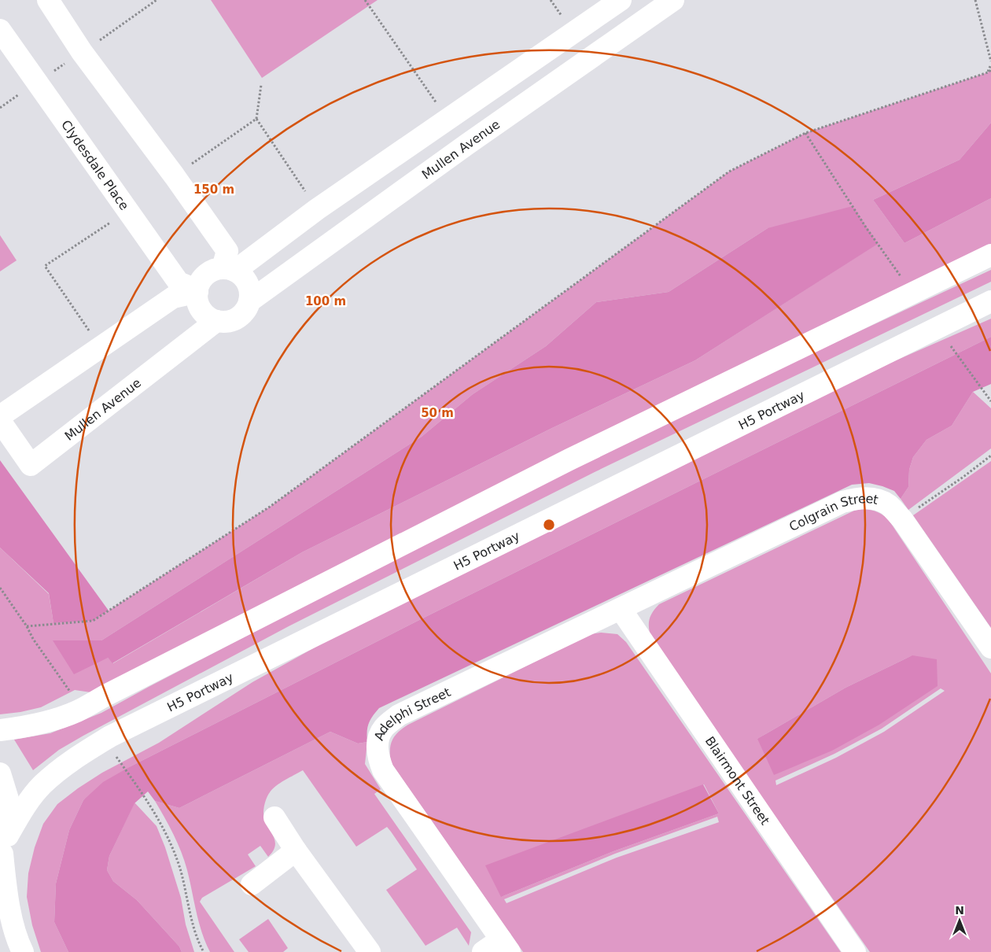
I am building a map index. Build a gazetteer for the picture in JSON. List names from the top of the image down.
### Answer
{
  "streets": {
    "street": [
      "Mullen Avenue",
      "Clydesdale Place",
      "H5 Portway",
      "Colgrain Street",
      "Adelphi Street",
      "Blairmont Street"
    ]
  },
  "crossings": [
    ["Mullen Avenue", "Clydesdale Place"],
    ["Colgrain Street", "Adelphi Street"],
    ["Colgrain Street", "Blairmont Street"],
    ["Adelphi Street", "Blairmont Street"]
  ],
  "north": "top",
  "rings": ["150 m", "100 m", "50 m"]
}
